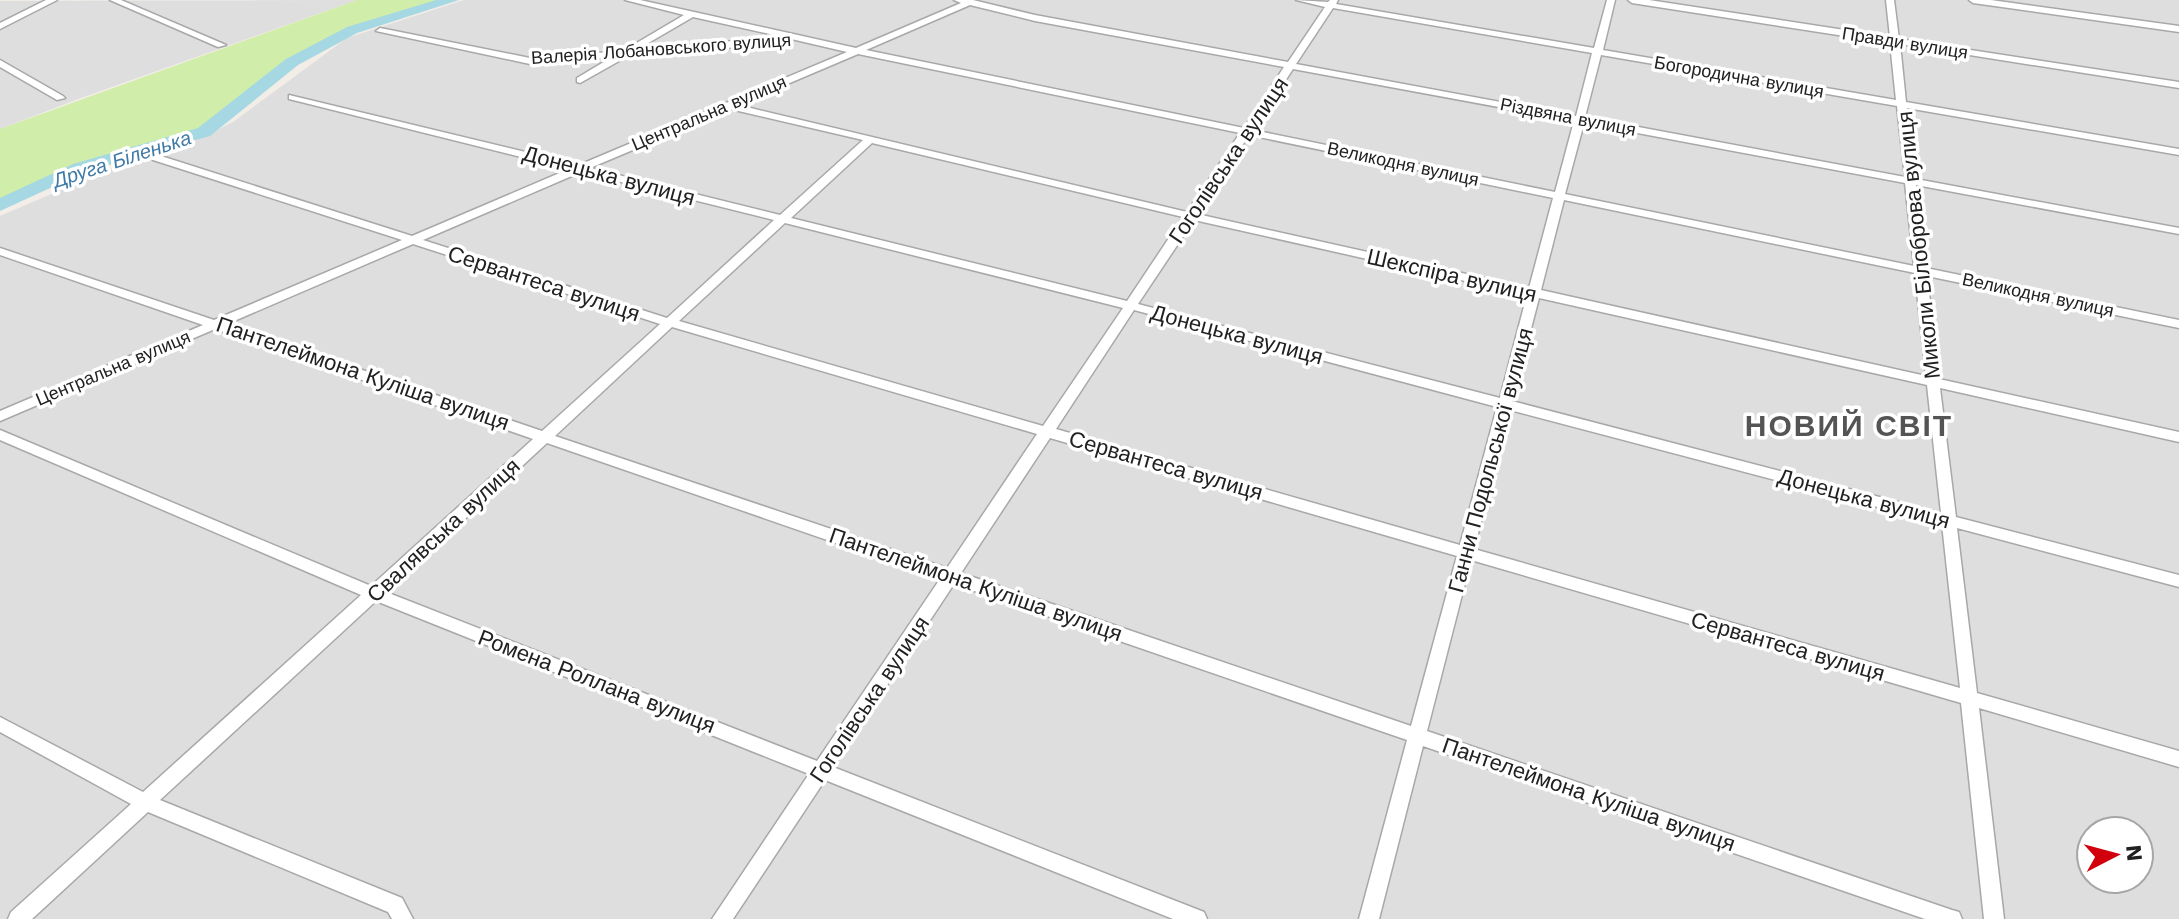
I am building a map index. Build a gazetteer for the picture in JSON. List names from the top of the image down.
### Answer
{
  "streets": {
    "street": [
      "Правди вулиця",
      "Валерія Лобановського вулиця",
      "Богородична вулиця",
      "Центральна вулиця",
      "Різдвяна вулиця",
      "Гоголівська вулиця",
      "Великодня вулиця",
      "Донецька вулиця",
      "Миколи Білоброва вулиця",
      "Шекспіра вулиця",
      "Сервантеса вулиця",
      "Пантелеймона Куліша вулиця",
      "Ганни Подольської вулиця",
      "Свалявська вулиця",
      "Ромена Роллана вулиця"
    ]
  },
  "crossings": [
    ["Правди вулиця", "Миколи Білоброва вулиця"],
    ["Валерія Лобановського вулиця", "Великодня вулиця"],
    ["Богородична вулиця", "Гоголівська вулиця"],
    ["Богородична вулиця", "Миколи Білоброва вулиця"],
    ["Богородична вулиця", "Ганни Подольської вулиця"],
    ["Центральна вулиця", "Різдвяна вулиця"],
    ["Центральна вулиця", "Великодня вулиця"],
    ["Центральна вулиця", "Донецька вулиця"],
    ["Центральна вулиця", "Шекспіра вулиця"],
    ["Центральна вулиця", "Сервантеса вулиця"],
    ["Центральна вулиця", "Пантелеймона Куліша вулиця"],
    ["Різдвяна вулиця", "Гоголівська вулиця"],
    ["Різдвяна вулиця", "Миколи Білоброва вулиця"],
    ["Різдвяна вулиця", "Ганни Подольської вулиця"],
    ["Гоголівська вулиця", "Великодня вулиця"],
    ["Гоголівська вулиця", "Донецька вулиця"],
    ["Гоголівська вулиця", "Шекспіра вулиця"],
    ["Гоголівська вулиця", "Сервантеса вулиця"],
    ["Гоголівська вулиця", "Пантелеймона Куліша вулиця"],
    ["Гоголівська вулиця", "Ромена Роллана вулиця"],
    ["Великодня вулиця", "Миколи Білоброва вулиця"],
    ["Великодня вулиця", "Ганни Подольської вулиця"],
    ["Донецька вулиця", "Миколи Білоброва вулиця"],
    ["Донецька вулиця", "Ганни Подольської вулиця"],
    ["Донецька вулиця", "Свалявська вулиця"],
    ["Миколи Білоброва вулиця", "Шекспіра вулиця"],
    ["Миколи Білоброва вулиця", "Сервантеса вулиця"],
    ["Шекспіра вулиця", "Ганни Подольської вулиця"],
    ["Шекспіра вулиця", "Свалявська вулиця"],
    ["Сервантеса вулиця", "Ганни Подольської вулиця"],
    ["Сервантеса вулиця", "Свалявська вулиця"],
    ["Пантелеймона Куліша вулиця", "Ганни Подольської вулиця"],
    ["Пантелеймона Куліша вулиця", "Свалявська вулиця"],
    ["Свалявська вулиця", "Ромена Роллана вулиця"]
  ],
  "districts": ["НОВИЙ СВІТ"],
  "water": ["Друга Біленька"],
  "north": "right"
}
